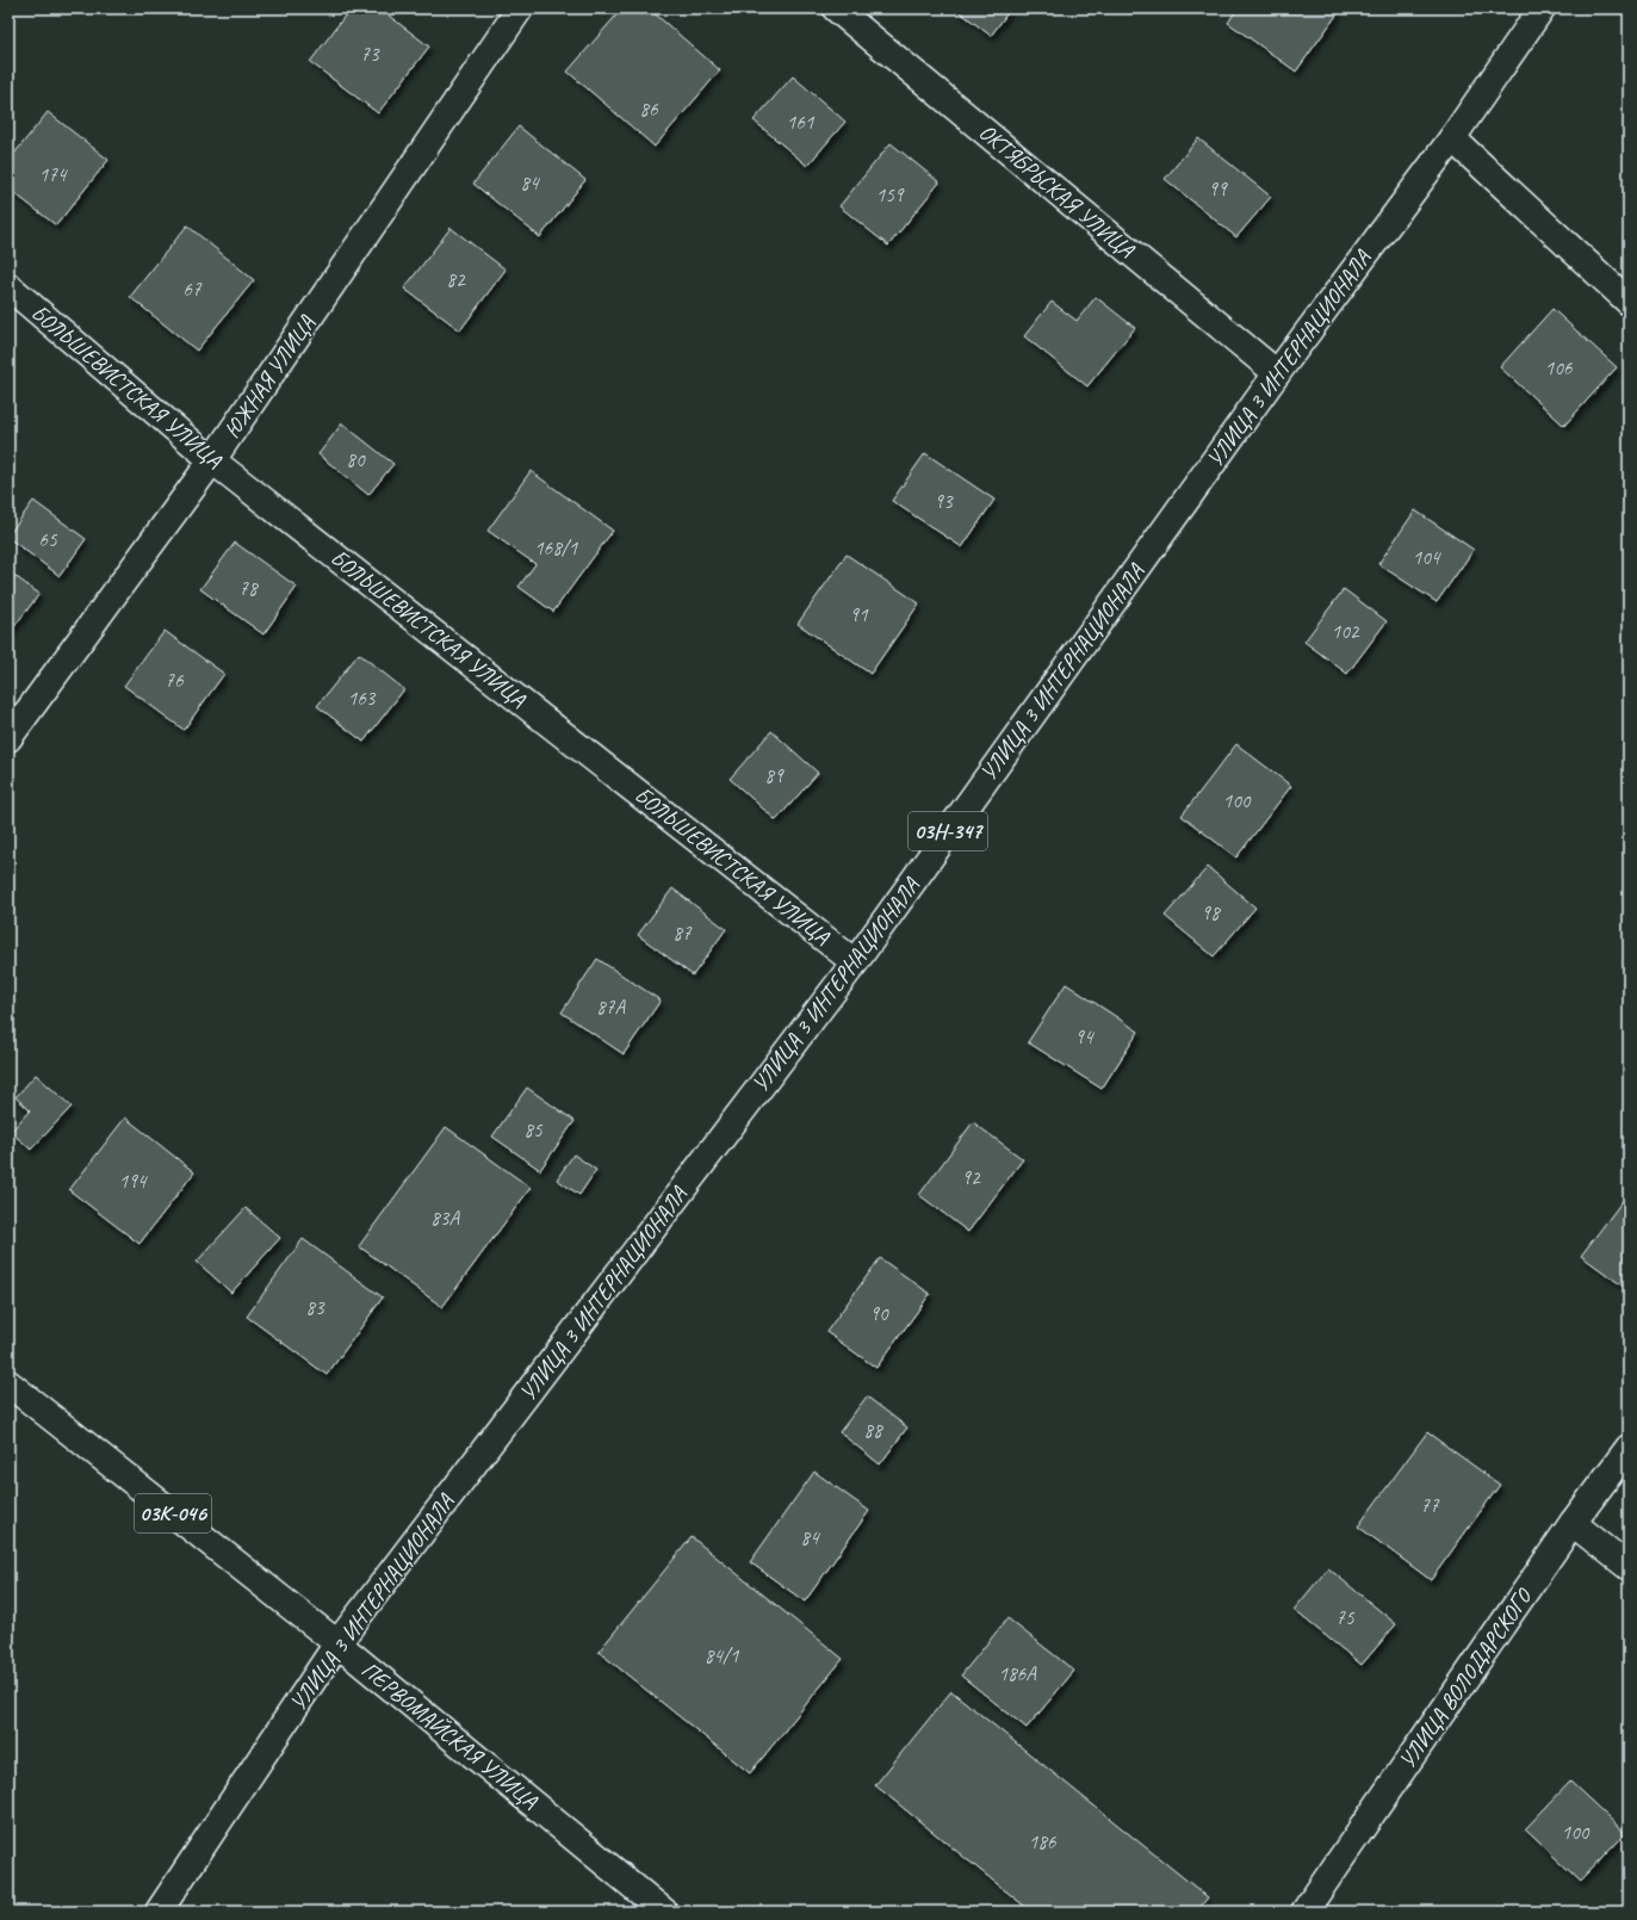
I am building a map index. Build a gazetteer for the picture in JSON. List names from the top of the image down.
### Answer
{
  "streets": {
    "street": [
      "ОКТЯБРЬСКАЯ УЛИЦА",
      "УЛИЦА 3 ИНТЕРНАЦИОНАЛА",
      "ЮЖНАЯ УЛИЦА",
      "БОЛЬШЕВИСТСКАЯ УЛИЦА",
      "03Н-347",
      "03К-046",
      "УЛИЦА ВОЛОДАРСКОГО",
      "ПЕРВОМАЙСКАЯ УЛИЦА"
    ]
  },
  "crossings": [
    ["ОКТЯБРЬСКАЯ УЛИЦА", "УЛИЦА 3 ИНТЕРНАЦИОНАЛА"],
    ["УЛИЦА 3 ИНТЕРНАЦИОНАЛА", "БОЛЬШЕВИСТСКАЯ УЛИЦА"],
    ["УЛИЦА 3 ИНТЕРНАЦИОНАЛА", "ПЕРВОМАЙСКАЯ УЛИЦА"],
    ["ЮЖНАЯ УЛИЦА", "БОЛЬШЕВИСТСКАЯ УЛИЦА"]
  ],
  "house_numbers": [
    "73",
    "86",
    "161",
    "174",
    "84",
    "99",
    "159",
    "82",
    "67",
    "106",
    "80",
    "93",
    "65",
    "168/1",
    "104",
    "78",
    "91",
    "102",
    "76",
    "163",
    "89",
    "100",
    "98",
    "87",
    "87А",
    "94",
    "85",
    "92",
    "194",
    "83А",
    "83",
    "90",
    "88",
    "77",
    "84",
    "75",
    "84/1",
    "186А",
    "100",
    "186"
  ]
}
